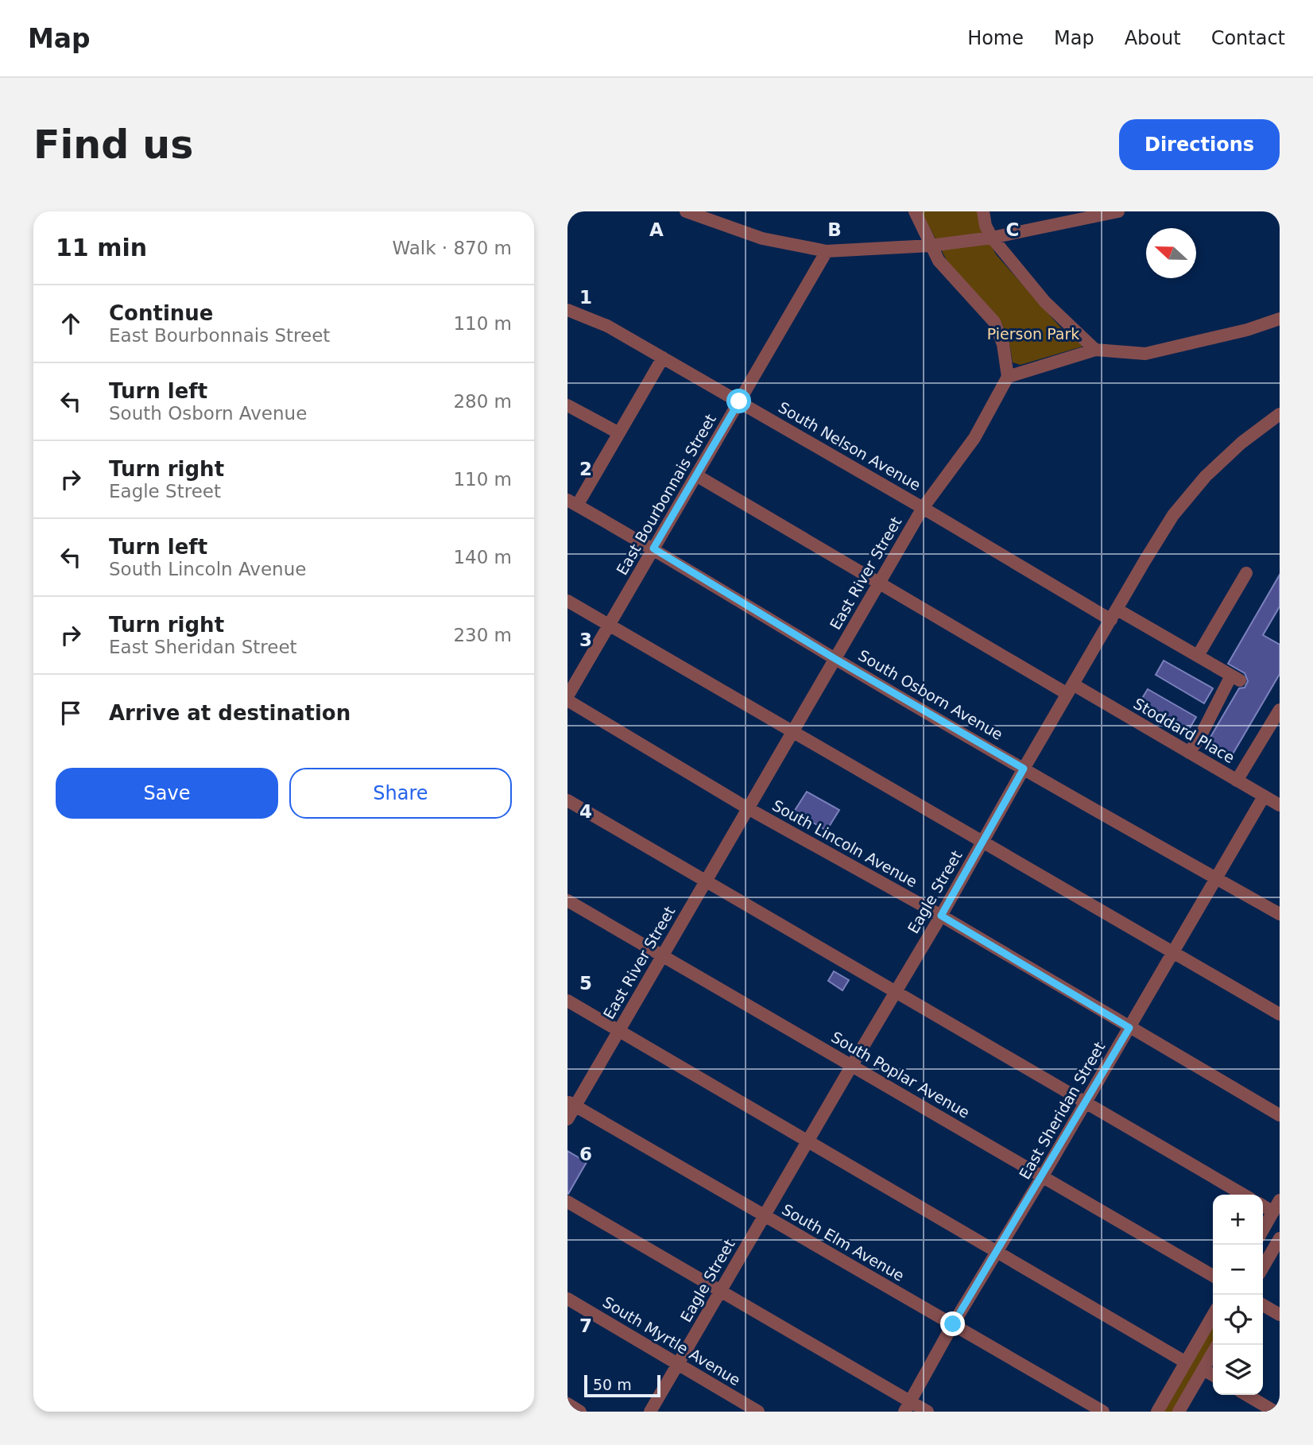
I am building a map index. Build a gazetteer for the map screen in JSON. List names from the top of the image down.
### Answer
{
  "streets": {
    "street": [
      "South Nelson Avenue",
      "East Bourbonnais Street",
      "East River Street",
      "South Osborn Avenue",
      "Stoddard Place",
      "South Lincoln Avenue",
      "Eagle Street",
      "South Poplar Avenue",
      "East Sheridan Street",
      "South Elm Avenue",
      "South Myrtle Avenue"
    ]
  },
  "crossings": [
    ["South Nelson Avenue", "East Bourbonnais Street"],
    ["South Nelson Avenue", "East River Street"],
    ["South Nelson Avenue", "Stoddard Place"],
    ["South Nelson Avenue", "Eagle Street"],
    ["East Bourbonnais Street", "South Osborn Avenue"],
    ["East Bourbonnais Street", "Stoddard Place"],
    ["East Bourbonnais Street", "South Lincoln Avenue"],
    ["East River Street", "South Osborn Avenue"],
    ["East River Street", "Stoddard Place"],
    ["East River Street", "South Lincoln Avenue"],
    ["East River Street", "South Poplar Avenue"],
    ["East River Street", "South Elm Avenue"],
    ["South Osborn Avenue", "Eagle Street"],
    ["South Osborn Avenue", "East Sheridan Street"],
    ["Stoddard Place", "Eagle Street"],
    ["Stoddard Place", "East Sheridan Street"],
    ["South Lincoln Avenue", "Eagle Street"],
    ["South Lincoln Avenue", "East Sheridan Street"],
    ["Eagle Street", "South Poplar Avenue"],
    ["Eagle Street", "South Elm Avenue"],
    ["Eagle Street", "South Myrtle Avenue"],
    ["South Poplar Avenue", "East Sheridan Street"],
    ["East Sheridan Street", "South Elm Avenue"]
  ],
  "parks": ["Pierson Park"],
  "scale_bar": "50 m",
  "north": "left",
  "page": {
    "header": "Map",
    "nav": [
      "Home",
      "Map",
      "About",
      "Contact"
    ],
    "buttons": [
      "Directions",
      ["Save", "Share"]
    ],
    "title": "Find us",
    "heading": ["11 min", "Walk · 870 m"],
    "list": [
      ["Continue", "East Bourbonnais Street", "110 m"],
      ["Turn left", "South Osborn Avenue", "280 m"],
      ["Turn right", "Eagle Street", "110 m"],
      ["Turn left", "South Lincoln Avenue", "140 m"],
      ["Turn right", "East Sheridan Street", "230 m"],
      "Arrive at destination"
    ],
    "map_buttons": ["+", "−"],
    "scale": "50 m"
  },
  "grid": {
    "columns": ["A", "B", "C"],
    "rows": [
      "1",
      "2",
      "3",
      "4",
      "5",
      "6",
      "7"
    ]
  }
}
